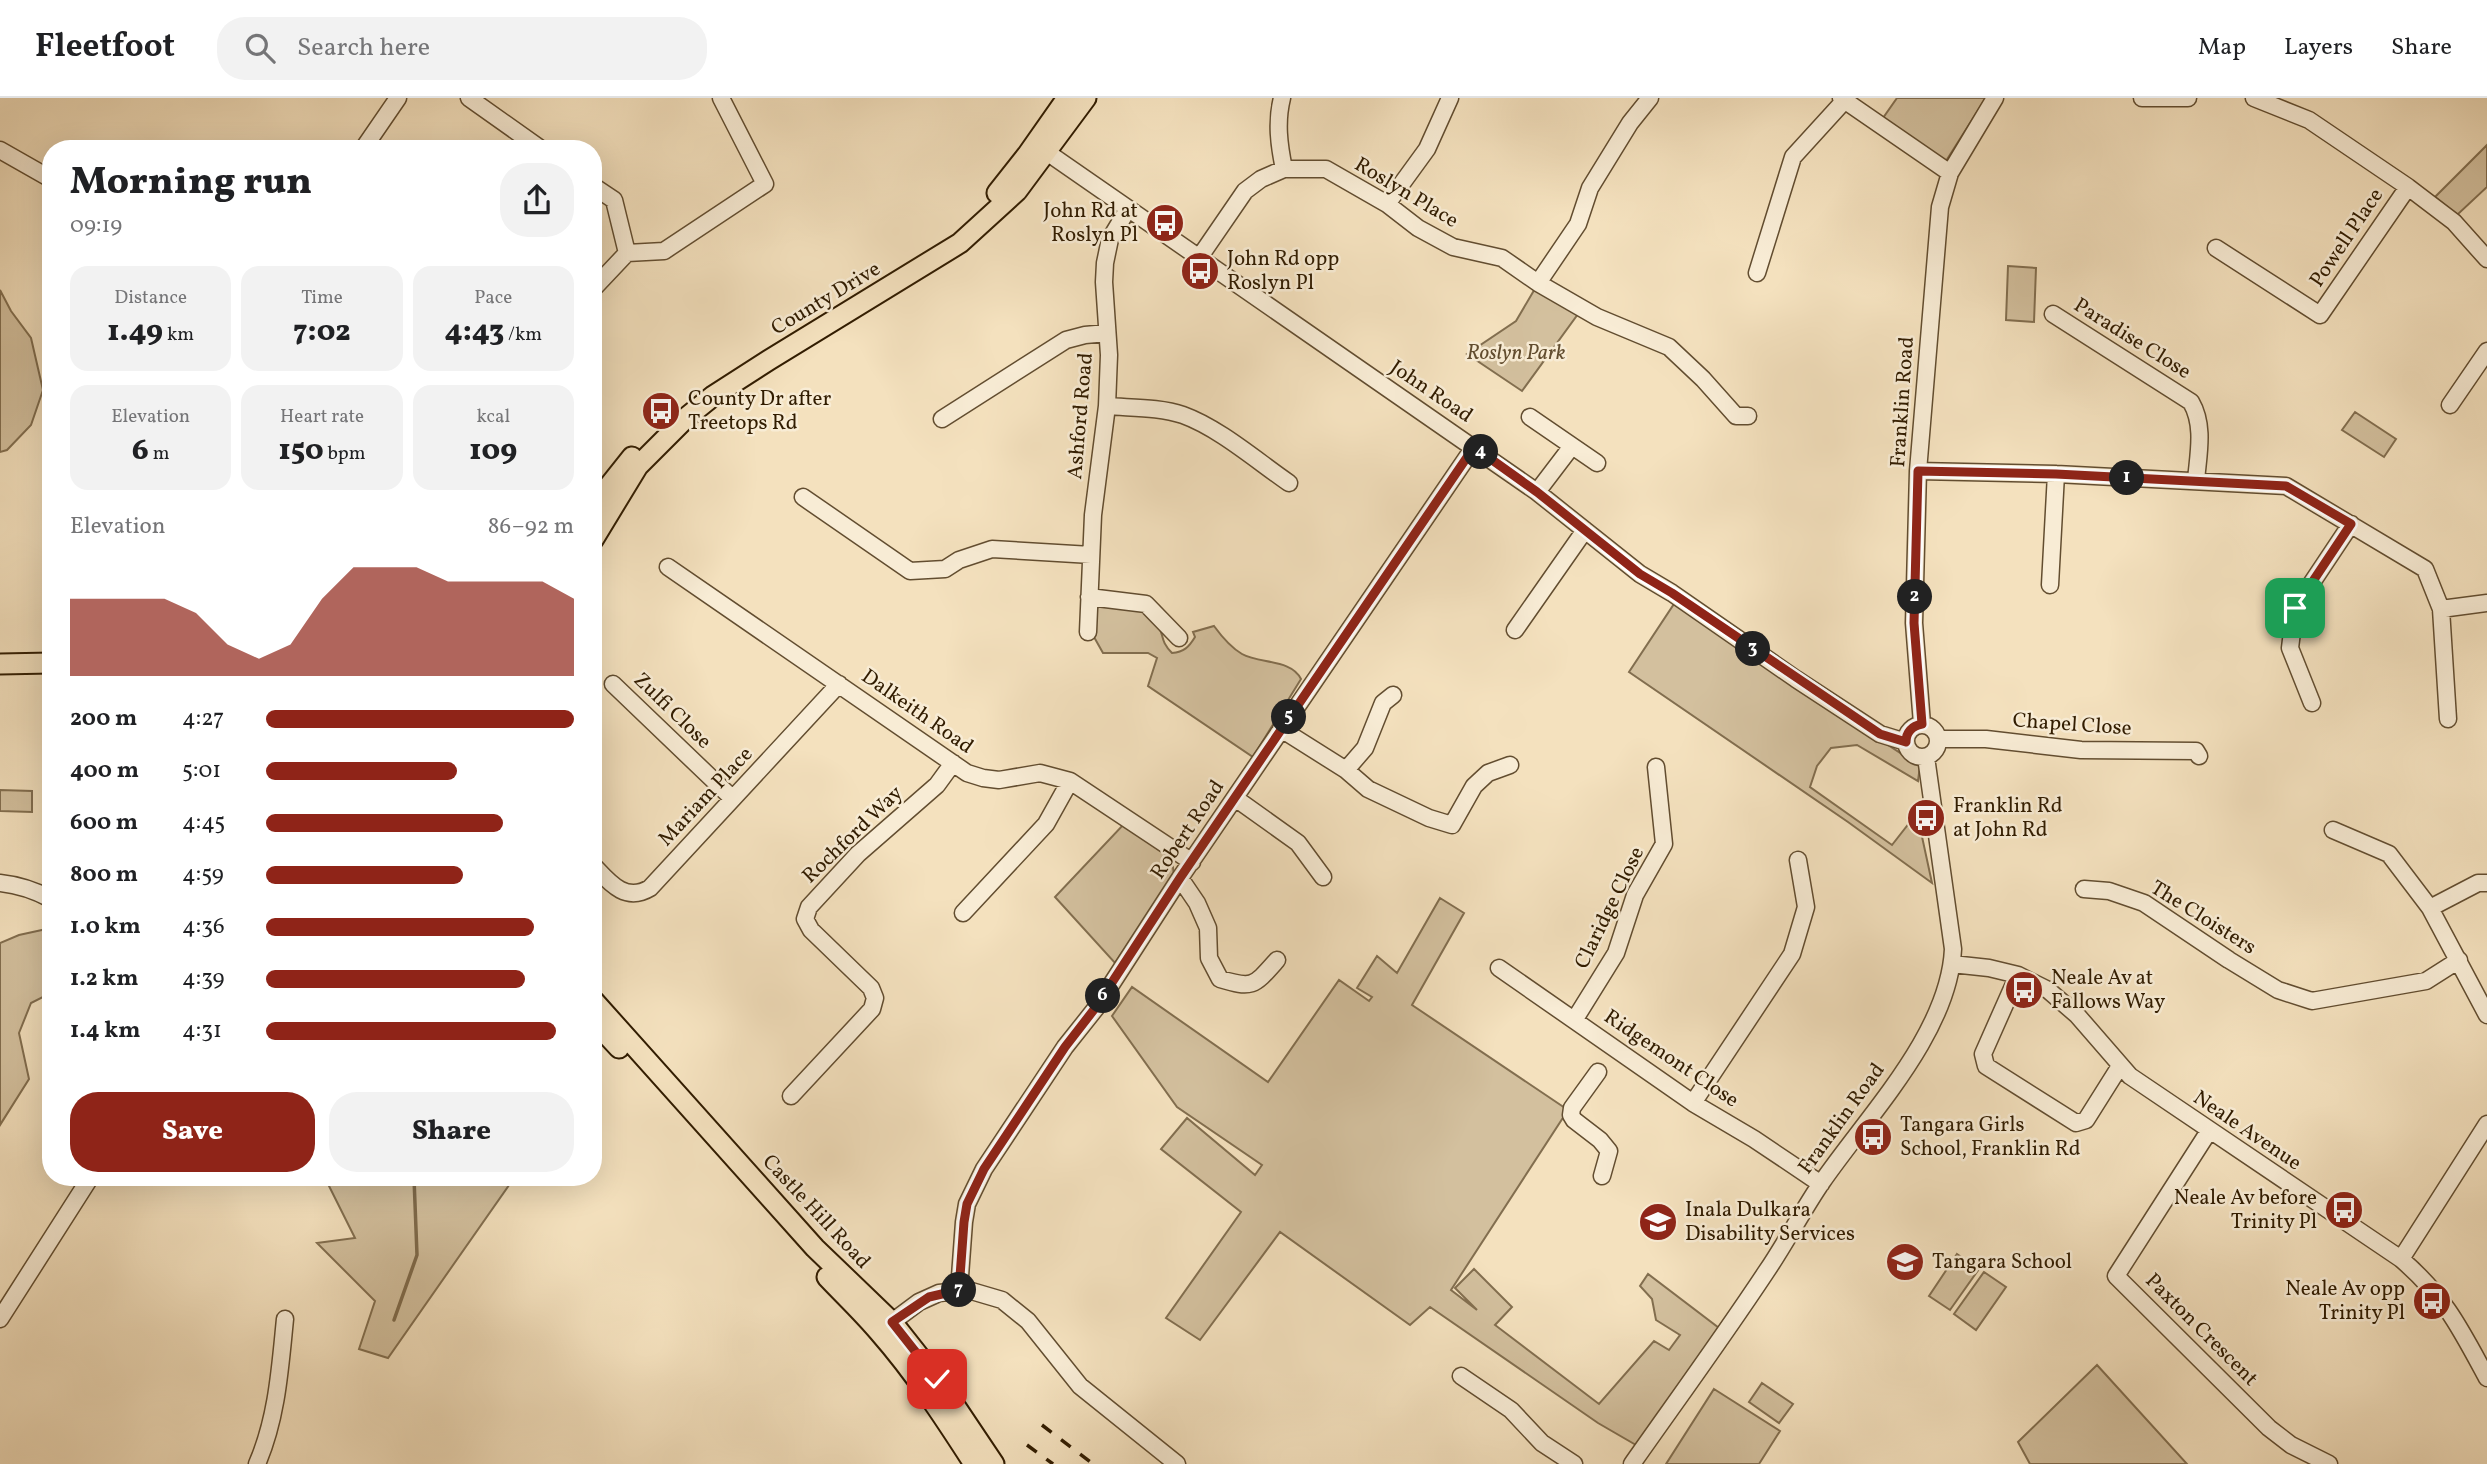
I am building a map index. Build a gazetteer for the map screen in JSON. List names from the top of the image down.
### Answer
{
  "streets": {
    "main road": ["County Drive", "Castle Hill Road"],
    "street": [
      "Roslyn Place",
      "Powell Place",
      "Paradise Close",
      "John Road",
      "Franklin Road",
      "Ashford Road",
      "Zulfi Close",
      "Dalkeith Road",
      "Chapel Close",
      "Mariam Place",
      "Robert Road",
      "Rochford Way",
      "Claridge Close",
      "The Cloisters",
      "Ridgemont Close",
      "Neale Avenue",
      "Paxton Crescent"
    ]
  },
  "crossings": [
    ["Roslyn Place", "John Road"],
    ["County Drive", "John Road"],
    ["John Road", "Franklin Road"],
    ["John Road", "Ashford Road"],
    ["John Road", "Chapel Close"],
    ["John Road", "Robert Road"],
    ["Franklin Road", "Chapel Close"],
    ["Franklin Road", "Ridgemont Close"],
    ["Franklin Road", "Neale Avenue"],
    ["Zulfi Close", "Mariam Place"],
    ["Dalkeith Road", "Mariam Place"],
    ["Dalkeith Road", "Robert Road"],
    ["Dalkeith Road", "Rochford Way"],
    ["Claridge Close", "Ridgemont Close"],
    ["Neale Avenue", "Paxton Crescent"]
  ],
  "parks": ["Roslyn Park"],
  "places": {
    "bus stop": [
      "John Rd at Roslyn Pl",
      "John Rd opp Roslyn Pl",
      "County Dr after Treetops Rd",
      "Franklin Rd at John Rd",
      "Neale Av at Fallows Way",
      "Tangara Girls School, Franklin Rd",
      "Neale Av before Trinity Pl",
      "Neale Av opp Trinity Pl"
    ],
    "school or university": ["Inala Dulkara Disability Services", "Tangara School"]
  },
  "page": {
    "header": "Fleetfoot",
    "search": "Search here",
    "nav": ["Map", "Layers", "Share"],
    "heading": ["Morning run", "09:19"],
    "stats": [
      ["Distance", "1.49 km"],
      ["Time", "7:02"],
      ["Pace", "4:43 /km"],
      ["Elevation", "6 m"],
      ["Heart rate", "150 bpm"],
      ["kcal", "109"]
    ],
    "pins": [
      "4",
      "1",
      "2",
      "3",
      "5",
      "6",
      "7"
    ],
    "chart": ["Elevation", "86–92 m"],
    "list": [
      {
        "name": "200 m",
        "note": "4:27"
      },
      {
        "name": "400 m",
        "note": "5:01"
      },
      {
        "name": "600 m",
        "note": "4:45"
      },
      {
        "name": "800 m",
        "note": "4:59"
      },
      {
        "name": "1.0 km",
        "note": "4:36"
      },
      {
        "name": "1.2 km",
        "note": "4:39"
      },
      {
        "name": "1.4 km",
        "note": "4:31"
      }
    ],
    "buttons": ["Save", "Share"]
  }
}
